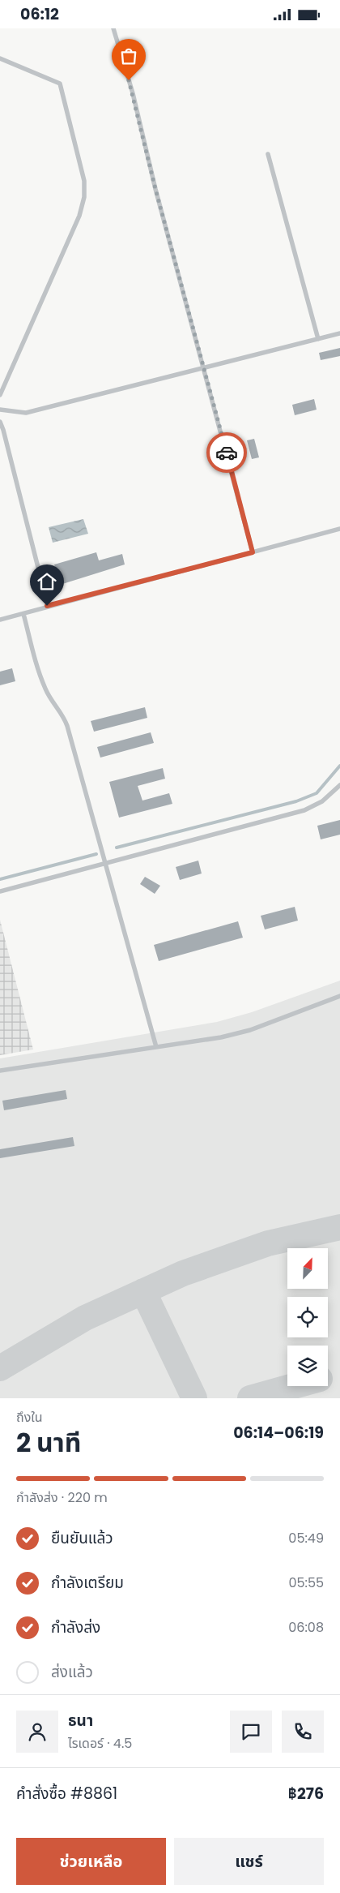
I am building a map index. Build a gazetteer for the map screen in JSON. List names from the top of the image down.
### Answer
{
  "north": "top right",
  "page": {
    "status": "06:12",
    "heading": ["2 นาที", "ถึงใน", "06:14–06:19"],
    "panel": [
      "ธนา",
      "ไรเดอร์ · 4.5",
      "คำสั่งซื้อ #8861",
      "฿276"
    ],
    "bar": "กำลังส่ง · 220 m",
    "list": [
      ["ยืนยันแล้ว", "05:49"],
      ["กำลังเตรียม", "05:55"],
      ["กำลังส่ง", "06:08"],
      "ส่งแล้ว"
    ],
    "buttons": ["ช่วยเหลือ", "แชร์"]
  }
}
